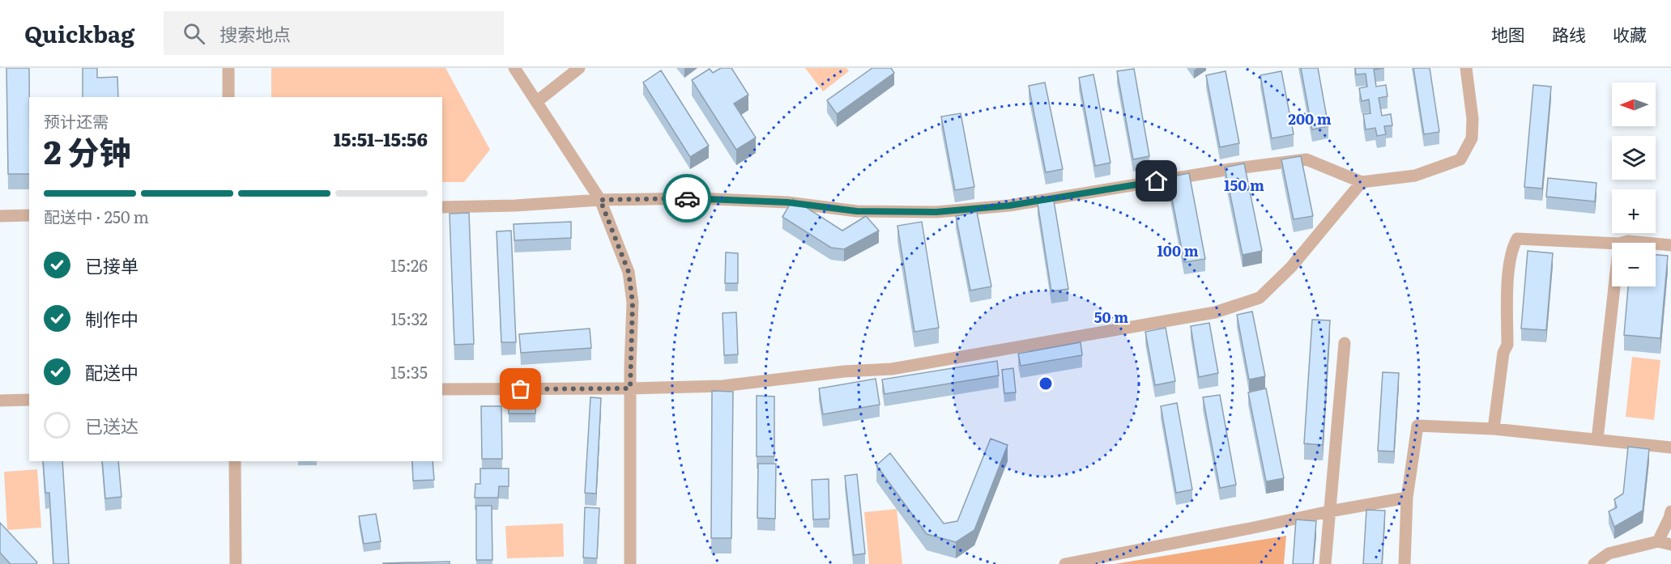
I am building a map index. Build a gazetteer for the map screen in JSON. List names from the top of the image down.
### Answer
{
  "north": "left",
  "page": {
    "header": "Quickbag",
    "search": "搜索地点",
    "nav": ["地图", "路线", "收藏"],
    "map_buttons": ["+", "−"],
    "heading": ["2 分钟", "预计还需", "15:51–15:56"],
    "bar": "配送中 · 250 m",
    "list": [
      ["已接单", "15:26"],
      ["制作中", "15:32"],
      ["配送中", "15:35"],
      "已送达"
    ]
  },
  "rings": [
    "200 m",
    "150 m",
    "100 m",
    "50 m"
  ]
}
